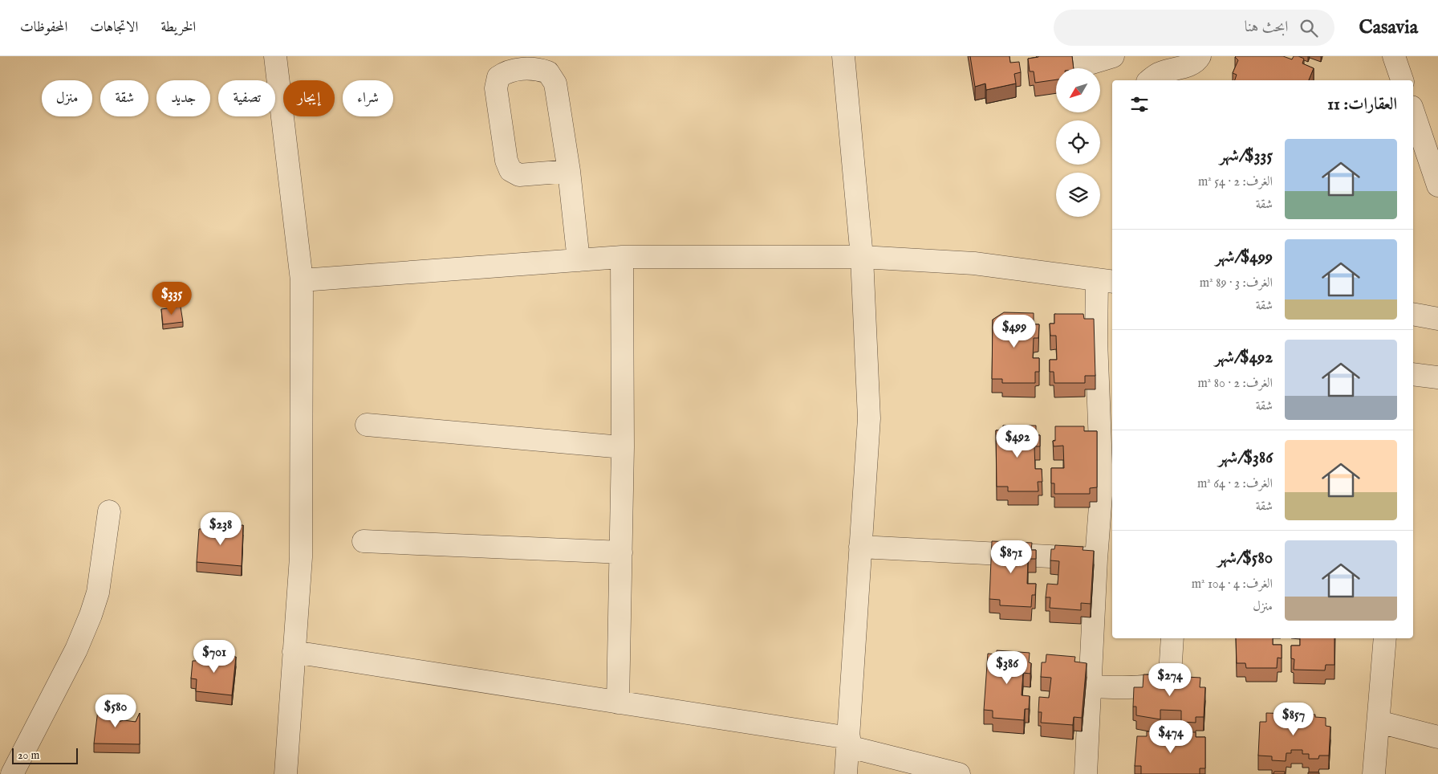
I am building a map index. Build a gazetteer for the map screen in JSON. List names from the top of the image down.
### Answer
{
  "scale_bar": "20 m",
  "north": "bottom left",
  "page": {
    "header": "Casavia",
    "search": "ابحث هنا",
    "nav": ["الخريطة", "الاتجاهات", "المحفوظات"],
    "chip": [
      "شراء",
      "إيجار",
      "تصفية",
      "جديد",
      "شقة",
      "منزل"
    ],
    "heading": "العقارات: 11",
    "list": [
      {
        "name": "$335/شهر",
        "note": "الغرف: 2 · 54 m² · شقة"
      },
      {
        "name": "$499/شهر",
        "note": "الغرف: 3 · 89 m² · شقة"
      },
      {
        "name": "$492/شهر",
        "note": "الغرف: 2 · 80 m² · شقة"
      },
      {
        "name": "$386/شهر",
        "note": "الغرف: 2 · 64 m² · شقة"
      },
      {
        "name": "$580/شهر",
        "note": "الغرف: 4 · 104 m² · منزل"
      }
    ],
    "price": [
      "$335",
      "$499",
      "$492",
      "$238",
      "$871",
      "$701",
      "$386",
      "$274",
      "$580",
      "$857",
      "$474"
    ],
    "scale": "20 m"
  }
}
